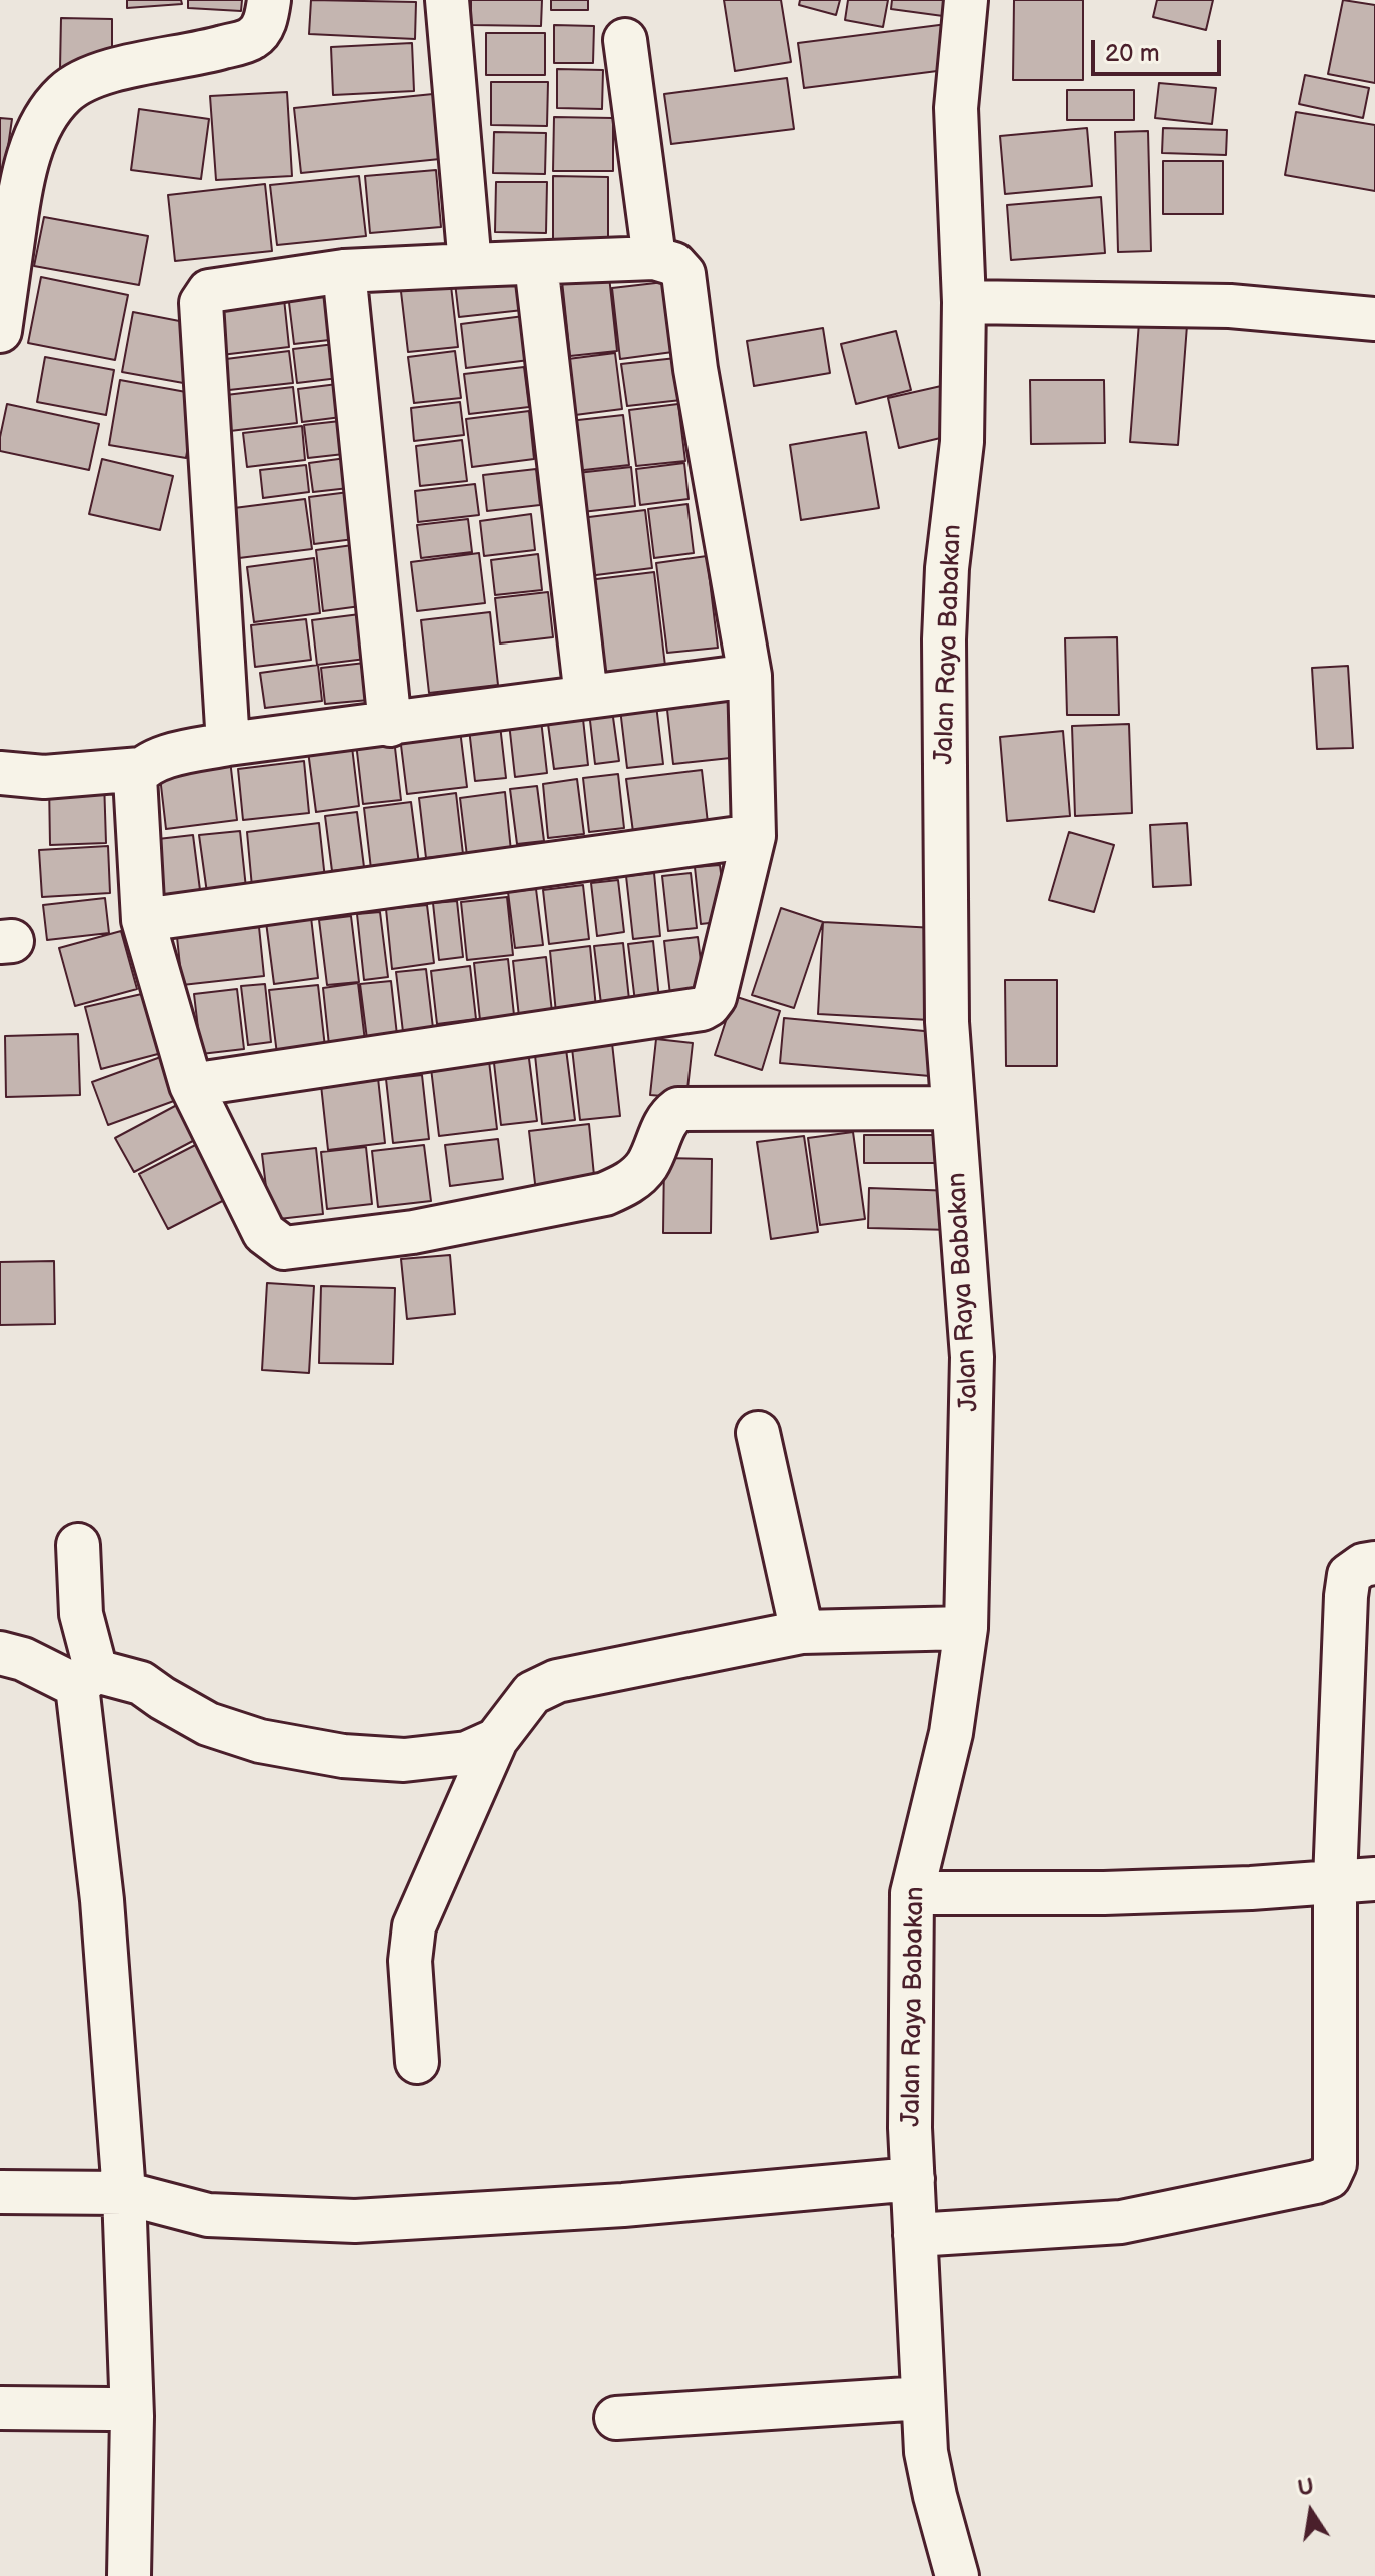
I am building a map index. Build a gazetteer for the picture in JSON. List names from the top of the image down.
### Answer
{
  "streets": {
    "street": ["Jalan Raya Babakan"]
  },
  "scale_bar": "20 m",
  "north": "top"
}
